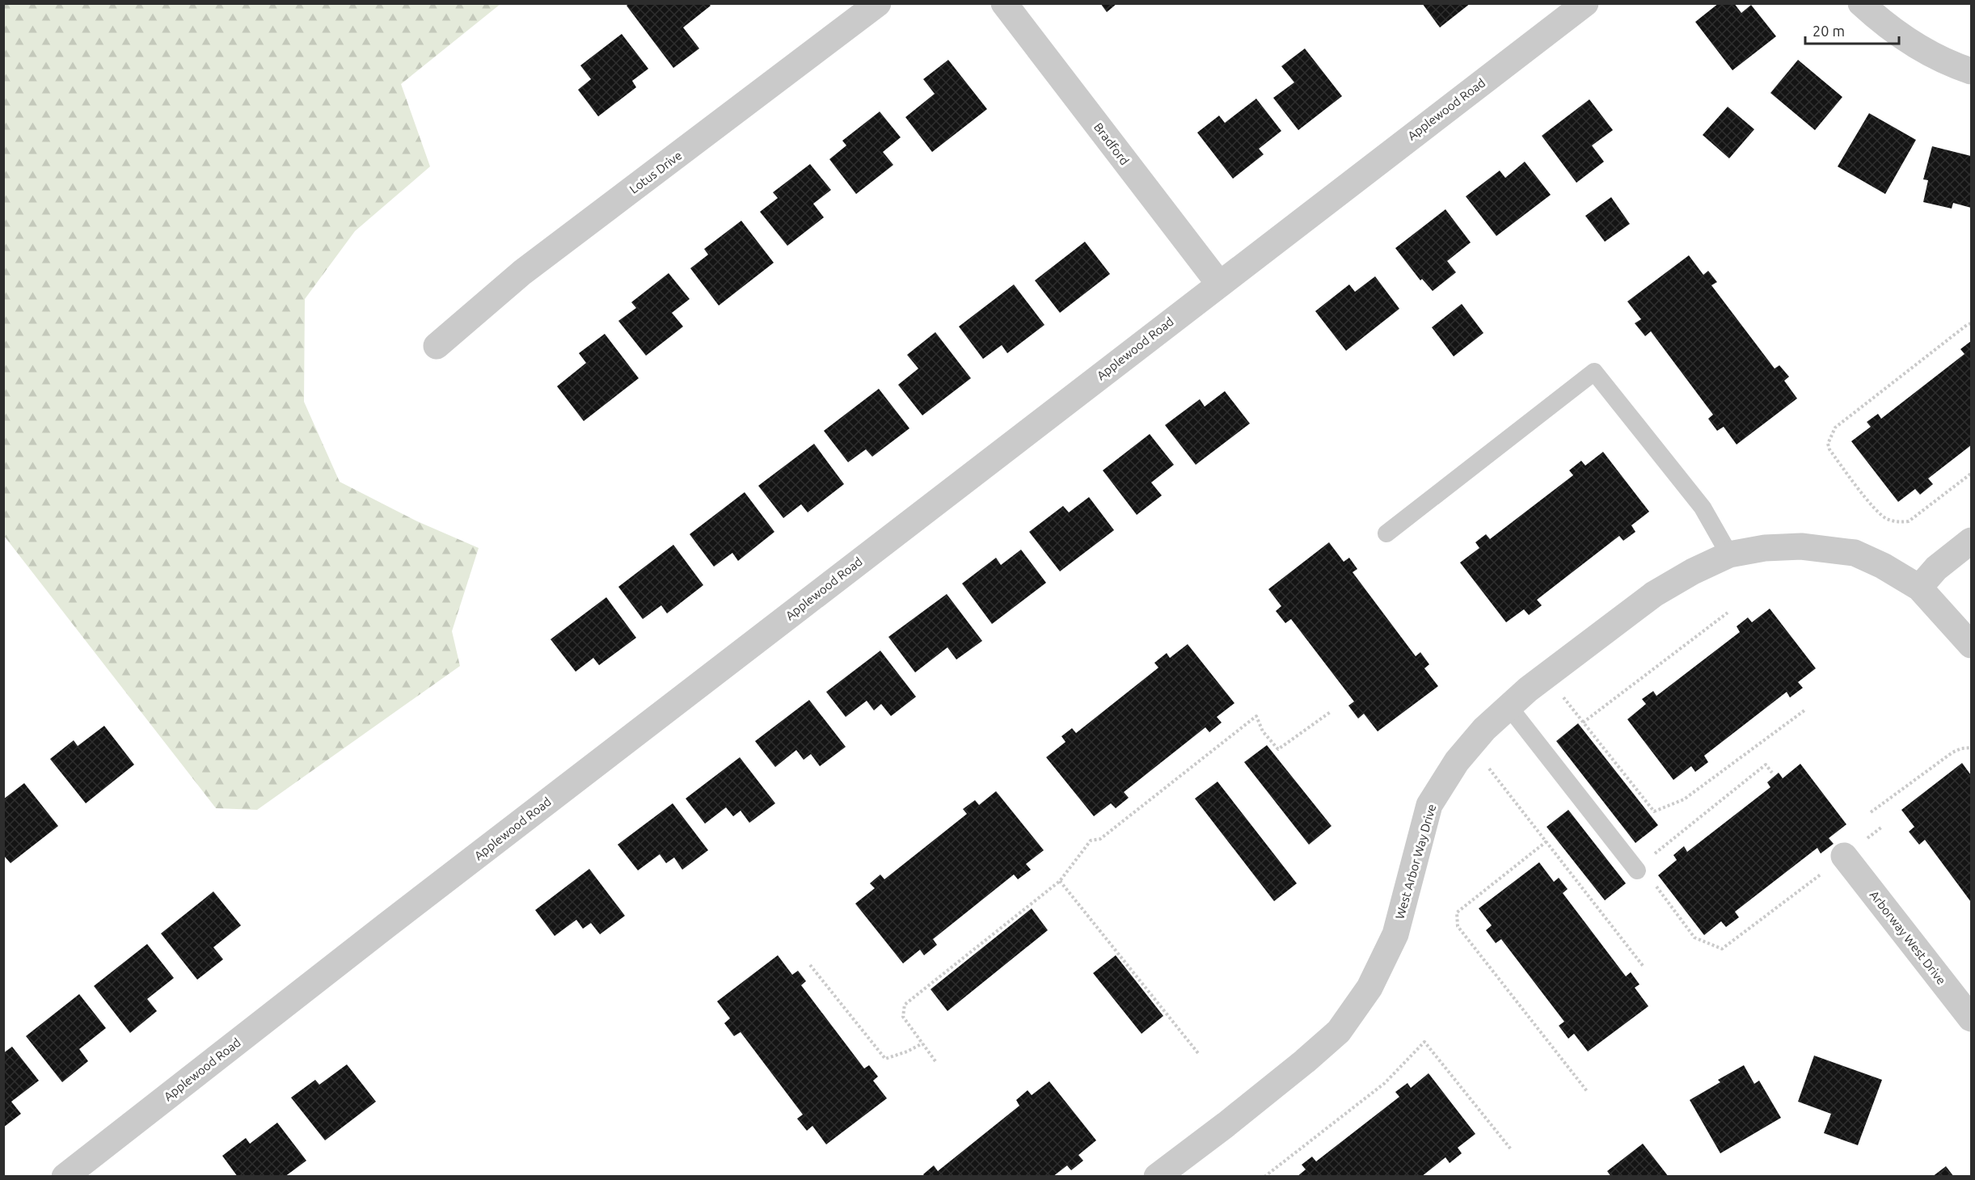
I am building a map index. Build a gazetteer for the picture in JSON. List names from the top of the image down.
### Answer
{
  "streets": {
    "street": [
      "Applewood Road",
      "Bradford",
      "Lotus Drive",
      "West Arbor Way Drive",
      "Arborway West Drive"
    ]
  },
  "crossings": [
    ["Applewood Road", "Bradford"]
  ],
  "scale_bar": "20 m"
}
